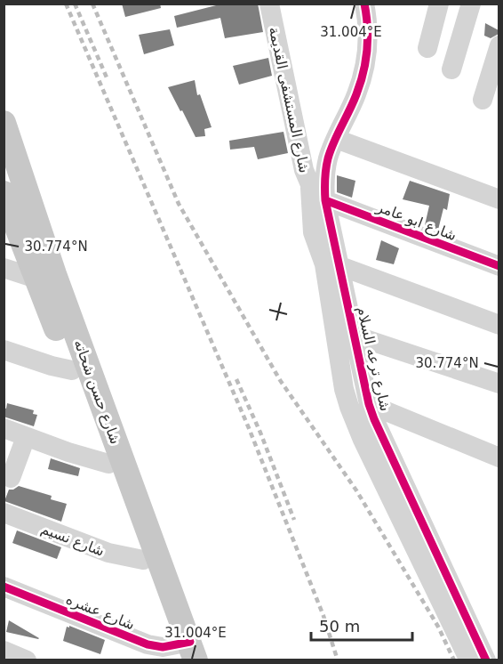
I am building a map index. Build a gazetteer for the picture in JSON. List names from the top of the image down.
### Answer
{
  "streets": {
    "main road": ["شارع حسن شحاته"],
    "street": [
      "شارع المستشفى القديمة",
      "شارع ابو عامر",
      "شارع ترعه السلام",
      "شارع نسيم",
      "شارع عشره"
    ]
  },
  "crossings": [
    ["شارع المستشفى القديمة", "شارع ابو عامر"],
    ["شارع المستشفى القديمة", "شارع ترعه السلام"],
    ["شارع ابو عامر", "شارع ترعه السلام"],
    ["شارع حسن شحاته", "شارع نسيم"],
    ["شارع حسن شحاته", "شارع عشره"]
  ],
  "scale_bar": "50 m",
  "coordinates": ["31.004°E", "30.774°N"]
}
